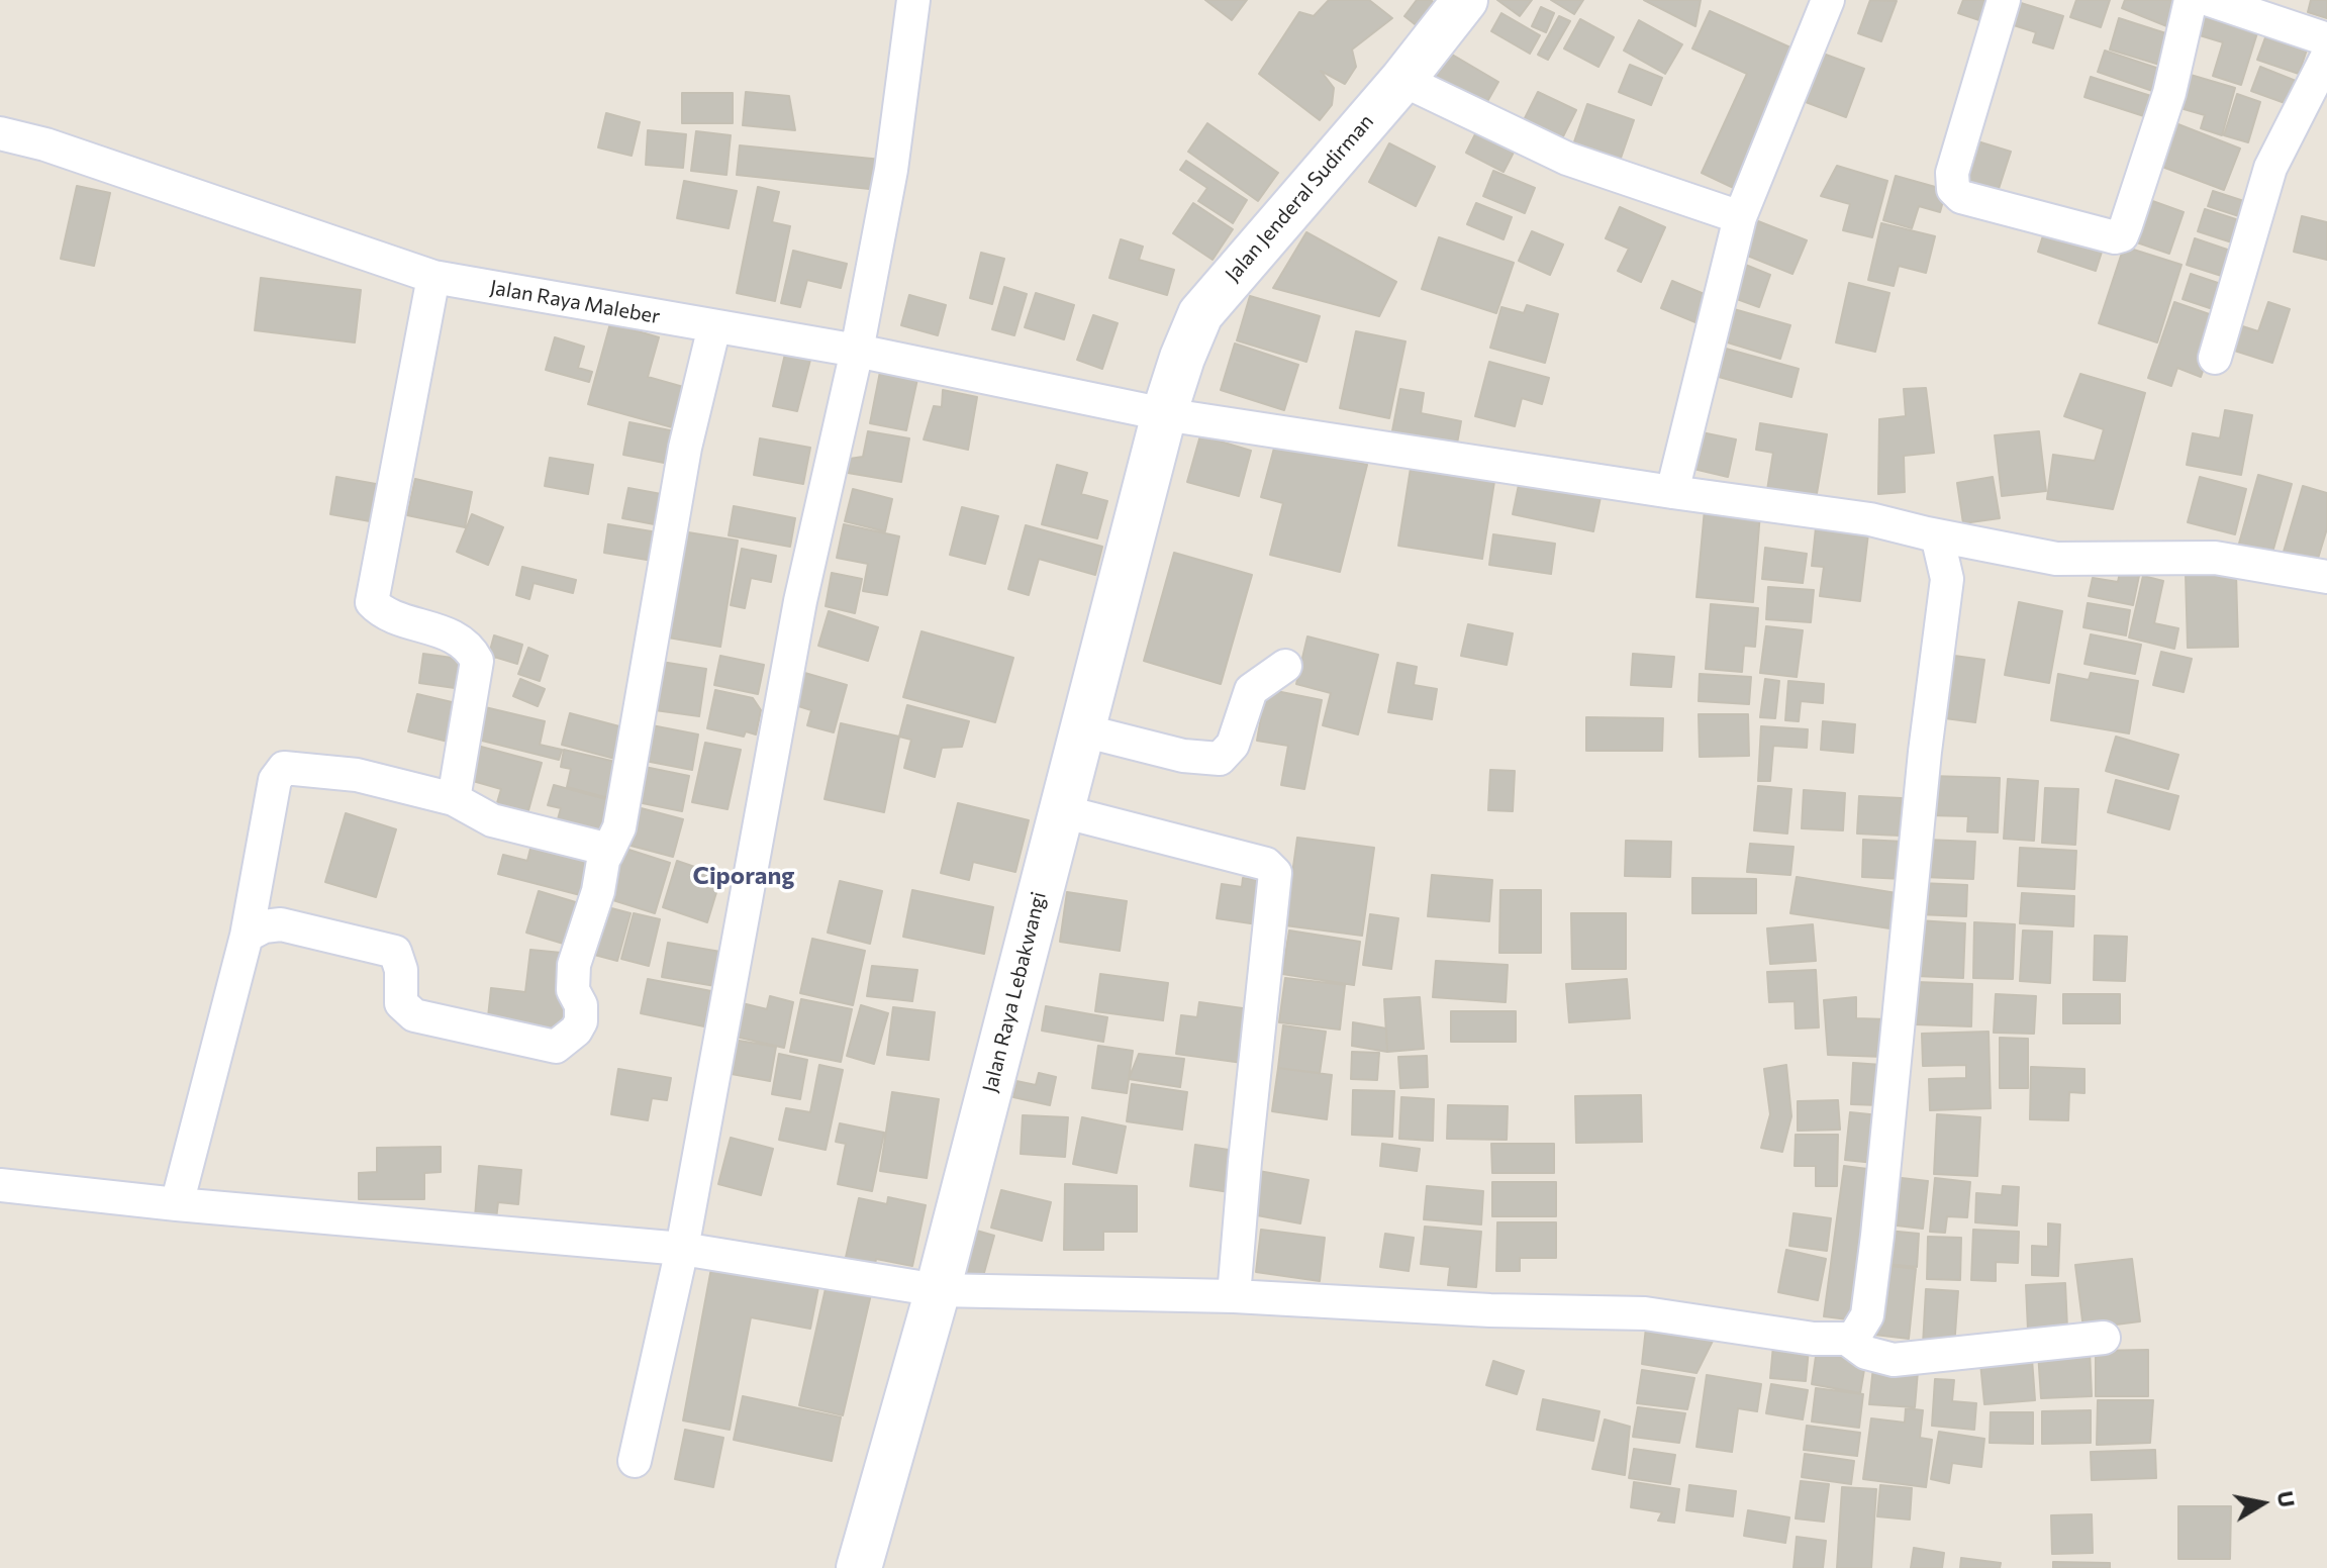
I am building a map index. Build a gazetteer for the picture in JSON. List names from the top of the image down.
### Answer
{
  "streets": {
    "main road": ["Jalan Jenderal Sudirman", "Jalan Raya Lebakwangi"],
    "street": ["Jalan Raya Maleber"]
  },
  "crossings": [
    ["Jalan Jenderal Sudirman", "Jalan Raya Maleber"],
    ["Jalan Jenderal Sudirman", "Jalan Raya Lebakwangi"],
    ["Jalan Raya Maleber", "Jalan Raya Lebakwangi"]
  ],
  "districts": ["Ciporang"],
  "north": "right"
}
